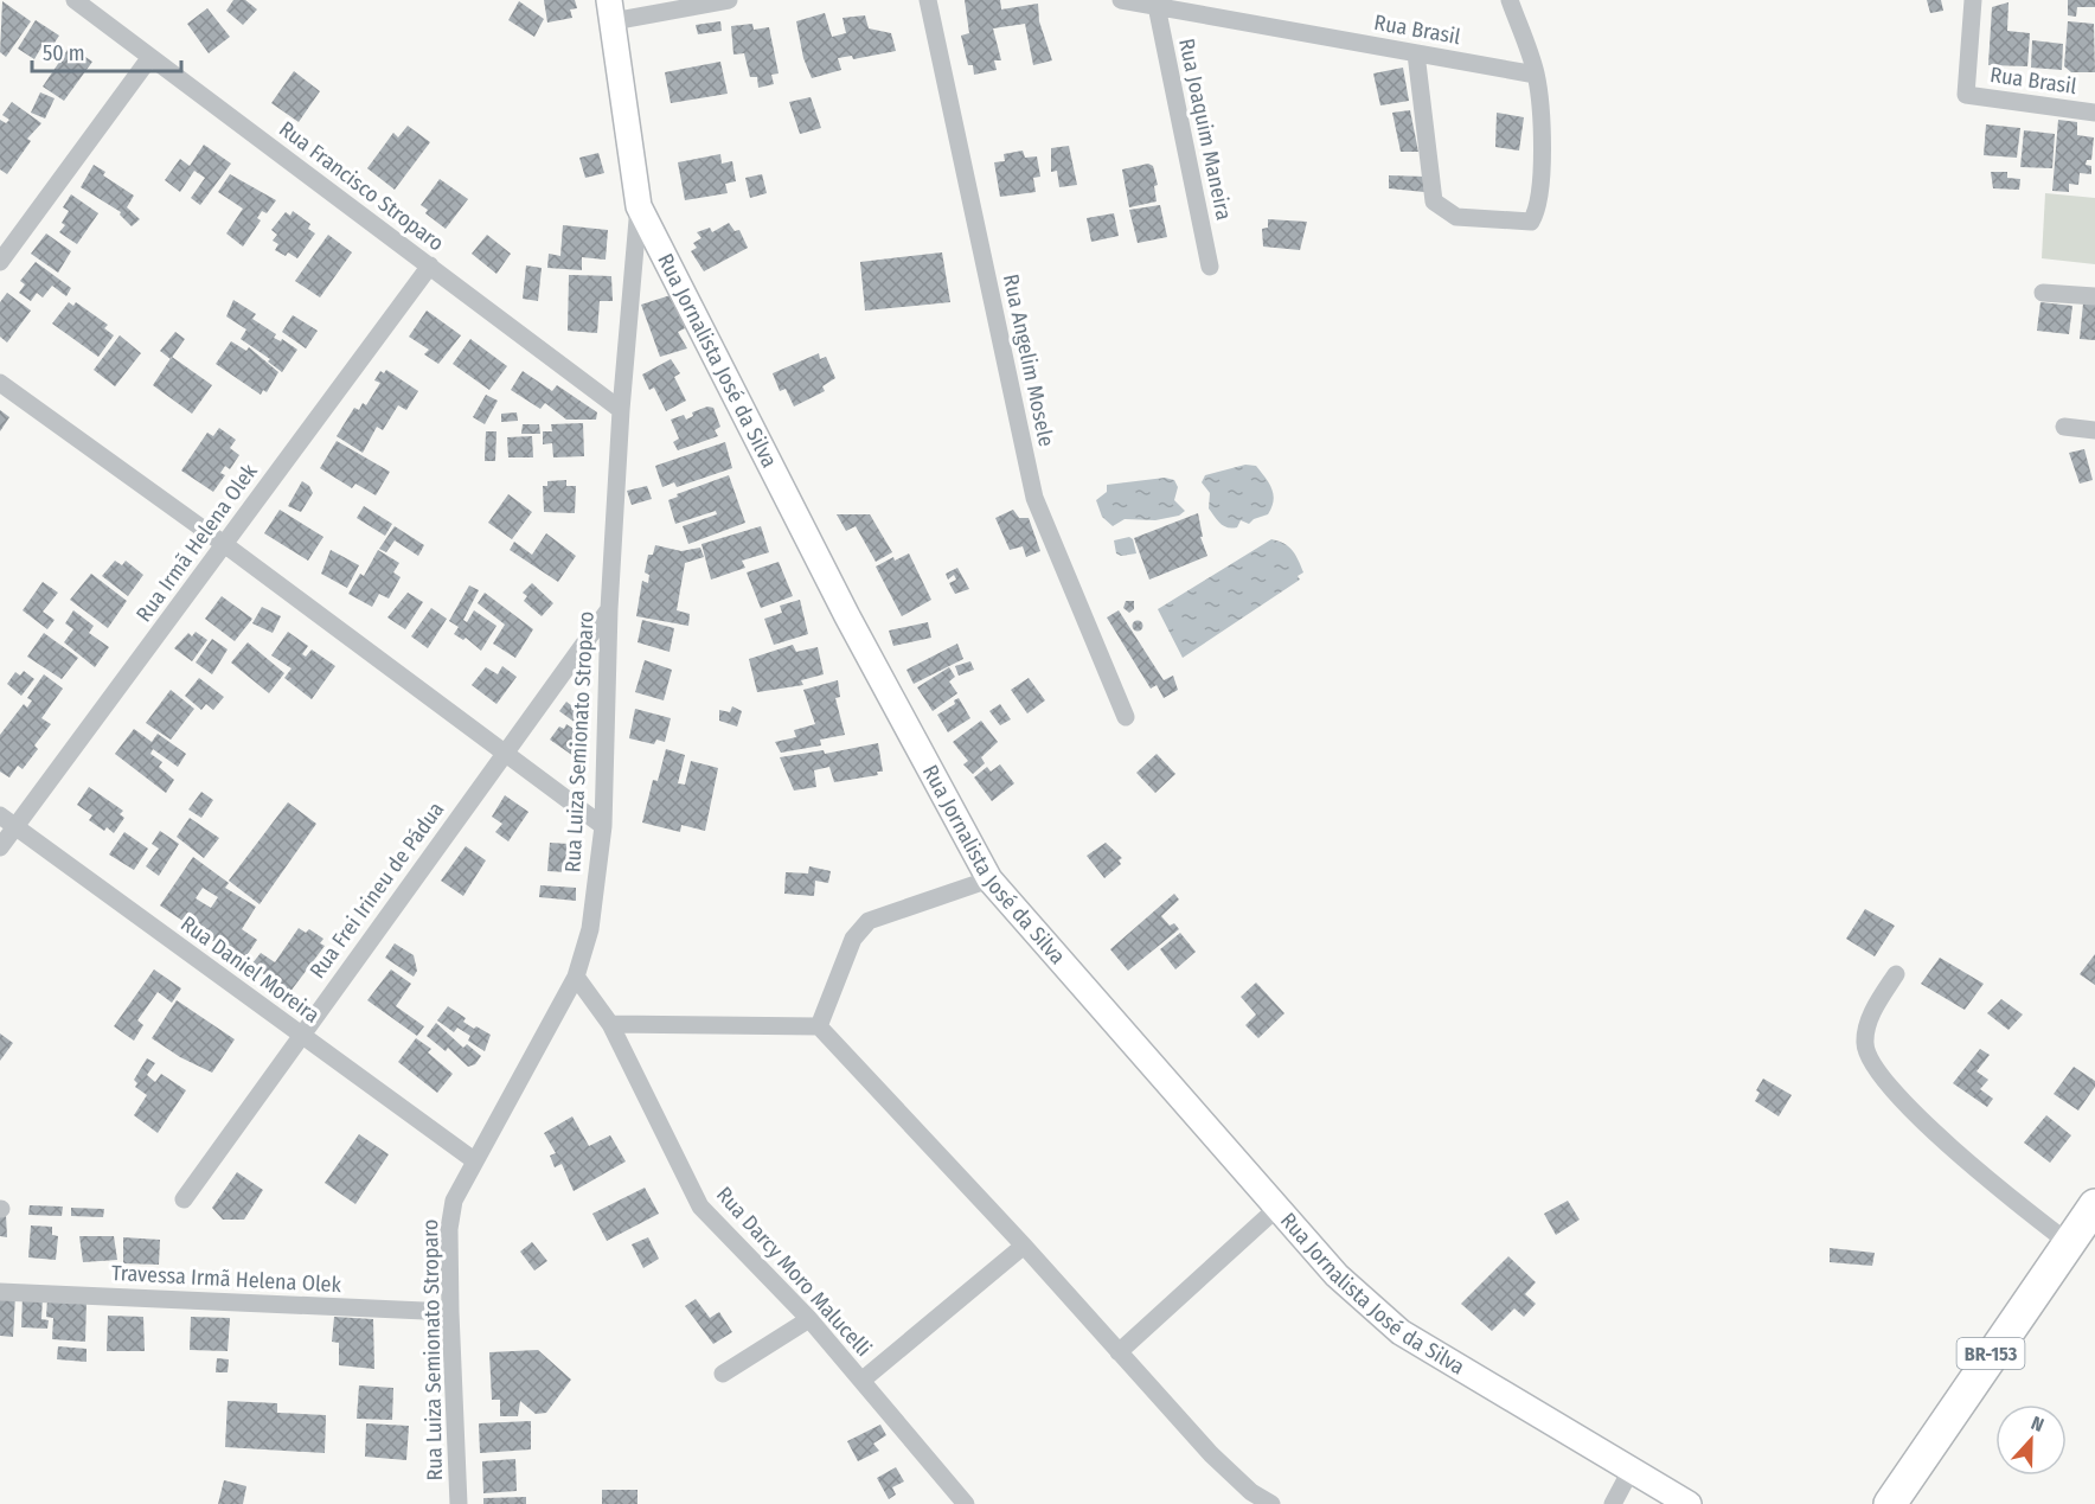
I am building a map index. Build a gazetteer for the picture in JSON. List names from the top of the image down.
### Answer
{
  "streets": {
    "highway": ["BR-153"],
    "main road": ["Rua Jornalista José da Silva"],
    "street": [
      "Rua Brasil",
      "Rua Joaquim Maneira",
      "Rua Francisco Stroparo",
      "Rua Angelim Mosele",
      "Rua Irmã Helena Olek",
      "Rua Luiza Semionato Stroparo",
      "Rua Frei Irineu de Pádua",
      "Rua Daniel Moreira",
      "Rua Darcy Moro Malucelli",
      "Travessa Irmã Helena Olek"
    ]
  },
  "crossings": [
    ["Rua Brasil", "Rua Joaquim Maneira"],
    ["Rua Francisco Stroparo", "Rua Irmã Helena Olek"],
    ["Rua Francisco Stroparo", "Rua Luiza Semionato Stroparo"],
    ["Rua Jornalista José da Silva", "Rua Luiza Semionato Stroparo"],
    ["Rua Irmã Helena Olek", "Rua Daniel Moreira"],
    ["Rua Luiza Semionato Stroparo", "Rua Frei Irineu de Pádua"],
    ["Rua Luiza Semionato Stroparo", "Rua Daniel Moreira"],
    ["Rua Luiza Semionato Stroparo", "Rua Darcy Moro Malucelli"],
    ["Rua Luiza Semionato Stroparo", "Travessa Irmã Helena Olek"],
    ["Rua Frei Irineu de Pádua", "Rua Daniel Moreira"]
  ],
  "scale_bar": "50 m",
  "north": "top"
}
